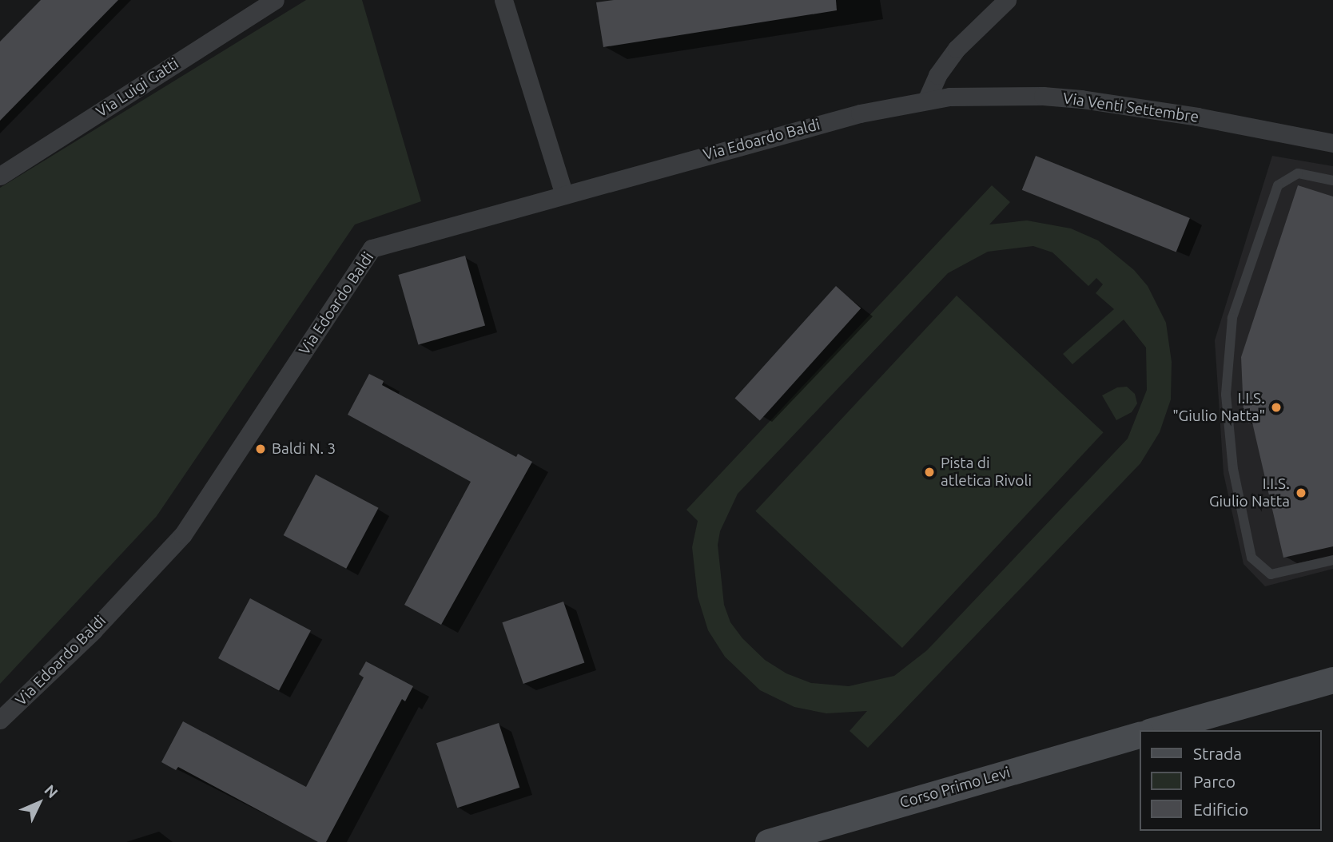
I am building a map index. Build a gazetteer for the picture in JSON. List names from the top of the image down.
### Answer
{
  "streets": {
    "main road": ["Corso Primo Levi"],
    "street": ["Via Luigi Gatti", "Via Venti Settembre", "Via Edoardo Baldi"]
  },
  "crossings": [
    ["Via Venti Settembre", "Via Edoardo Baldi"]
  ],
  "places": [
    "I.I.S. \"Giulio Natta\"",
    "Baldi N. 3",
    "Pista di atletica Rivoli",
    "I.I.S. Giulio Natta"
  ],
  "legend": ["Strada", "Parco", "Edificio"],
  "north": "top right"
}
